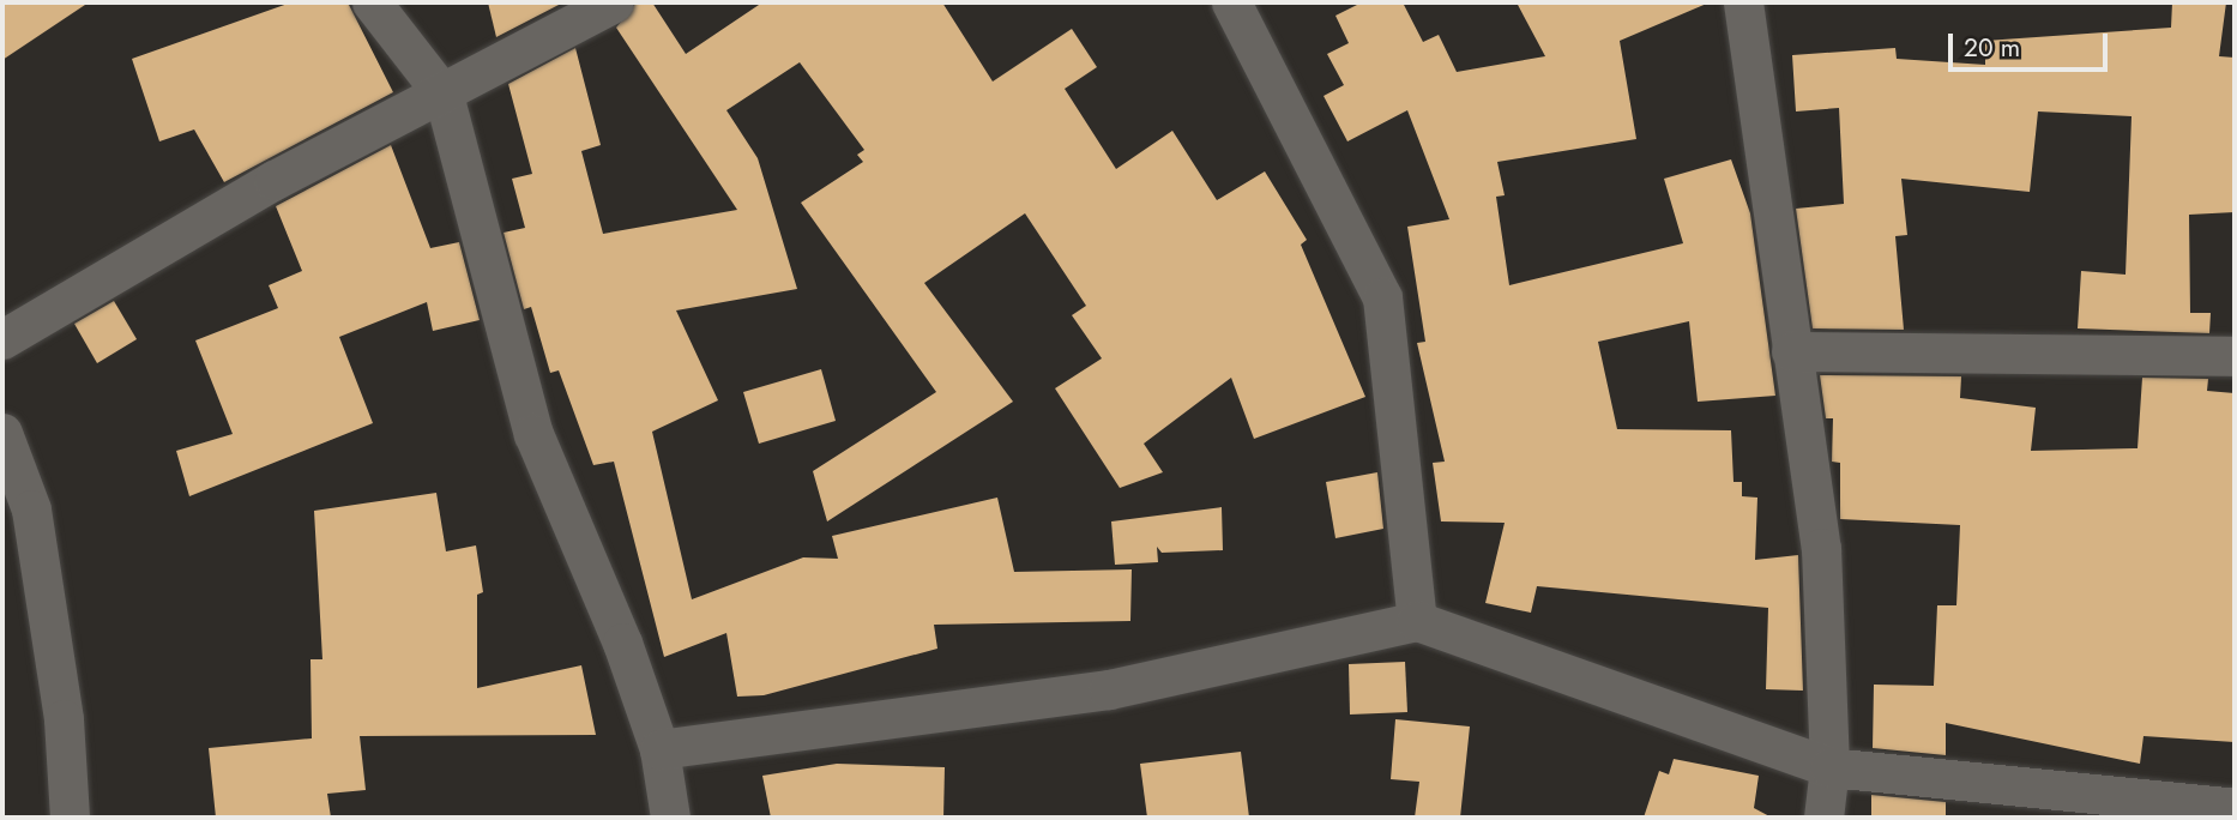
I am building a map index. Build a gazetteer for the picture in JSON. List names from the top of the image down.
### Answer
{
  "scale_bar": "20 m"
}
